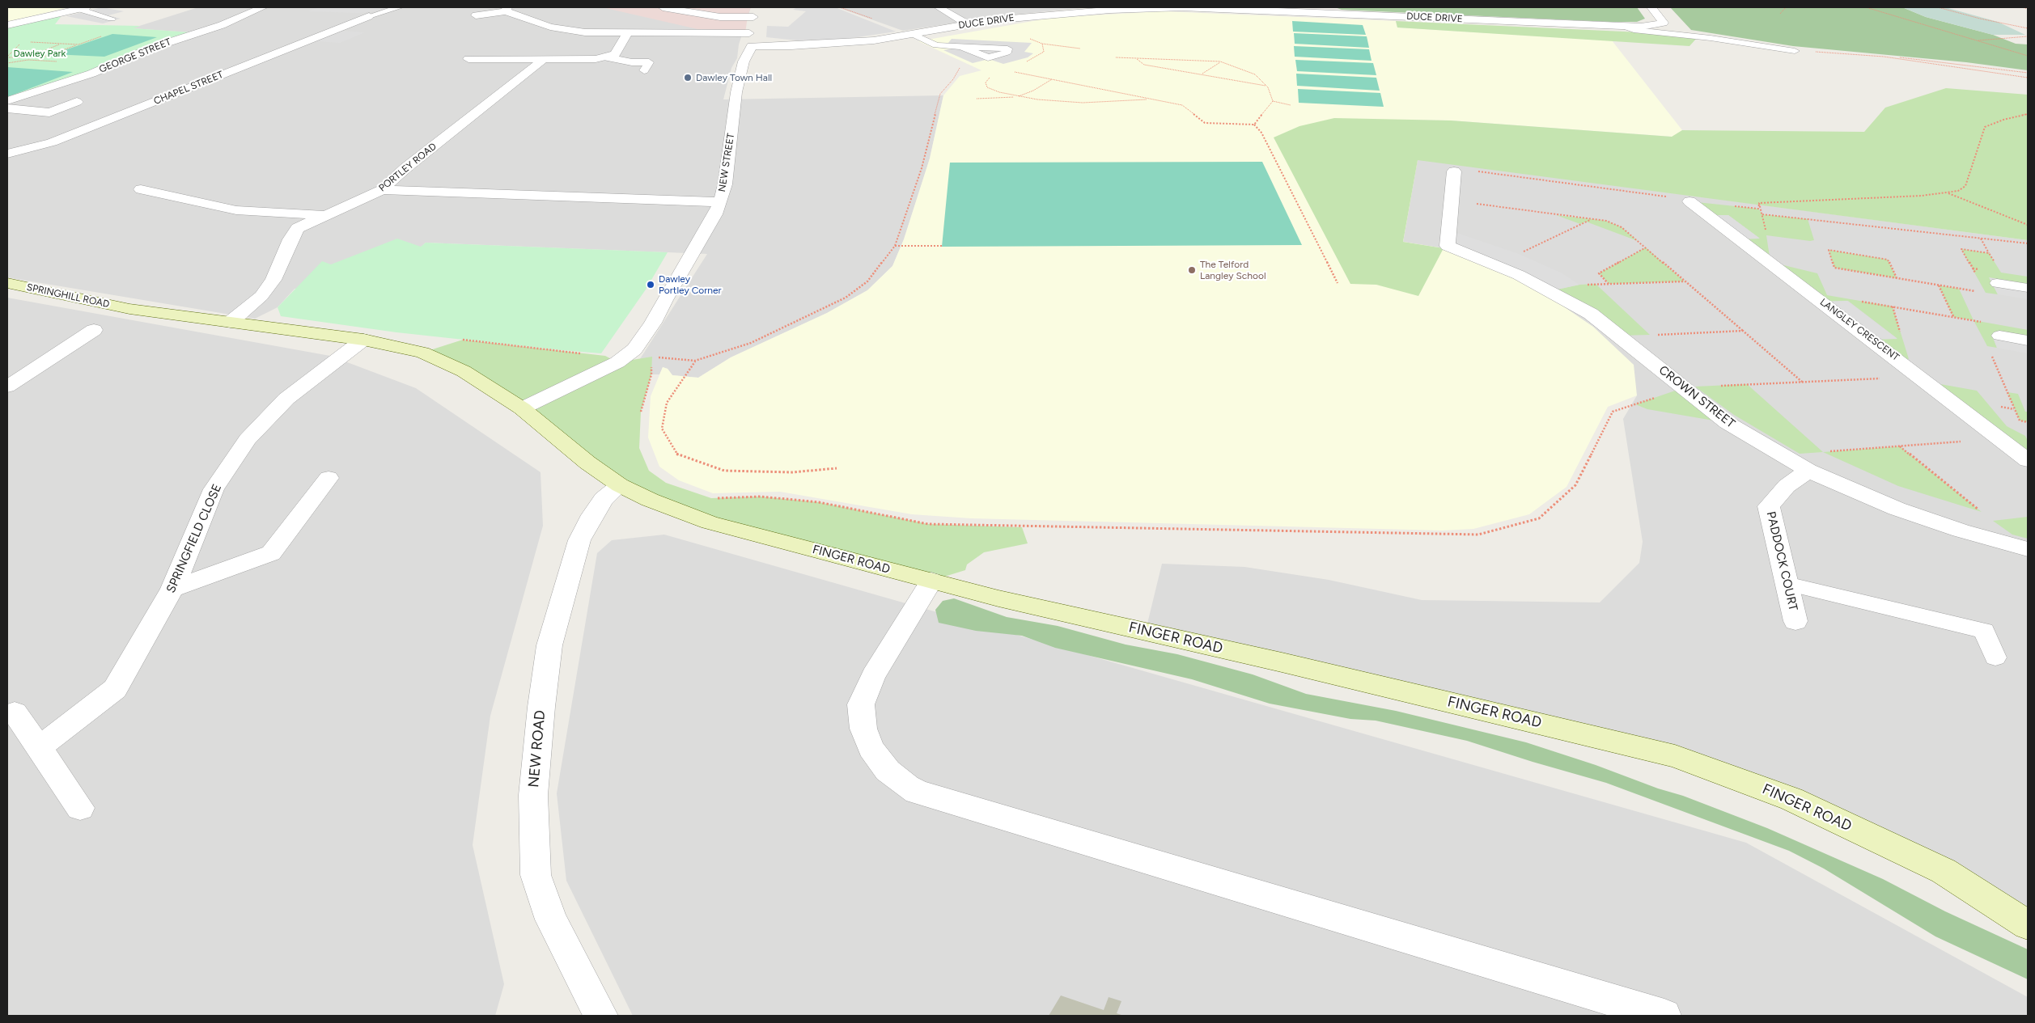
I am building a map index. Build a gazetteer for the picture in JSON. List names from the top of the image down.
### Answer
{
  "streets": {
    "main road": ["SPRINGHILL ROAD", "FINGER ROAD"],
    "street": [
      "DUCE DRIVE",
      "GEORGE STREET",
      "CHAPEL STREET",
      "NEW STREET",
      "PORTLEY ROAD",
      "LANGLEY CRESCENT",
      "CROWN STREET",
      "SPRINGFIELD CLOSE",
      "PADDOCK COURT",
      "NEW ROAD"
    ]
  },
  "crossings": [
    ["DUCE DRIVE", "NEW STREET"],
    ["NEW STREET", "SPRINGHILL ROAD"],
    ["NEW STREET", "FINGER ROAD"],
    ["PORTLEY ROAD", "SPRINGHILL ROAD"],
    ["SPRINGHILL ROAD", "SPRINGFIELD CLOSE"],
    ["SPRINGHILL ROAD", "FINGER ROAD"],
    ["CROWN STREET", "PADDOCK COURT"],
    ["FINGER ROAD", "NEW ROAD"]
  ],
  "parks": ["Dawley Park"],
  "places": ["Dawley Town Hall", "The Telford Langley School", "Dawley Portley Corner"]
}
